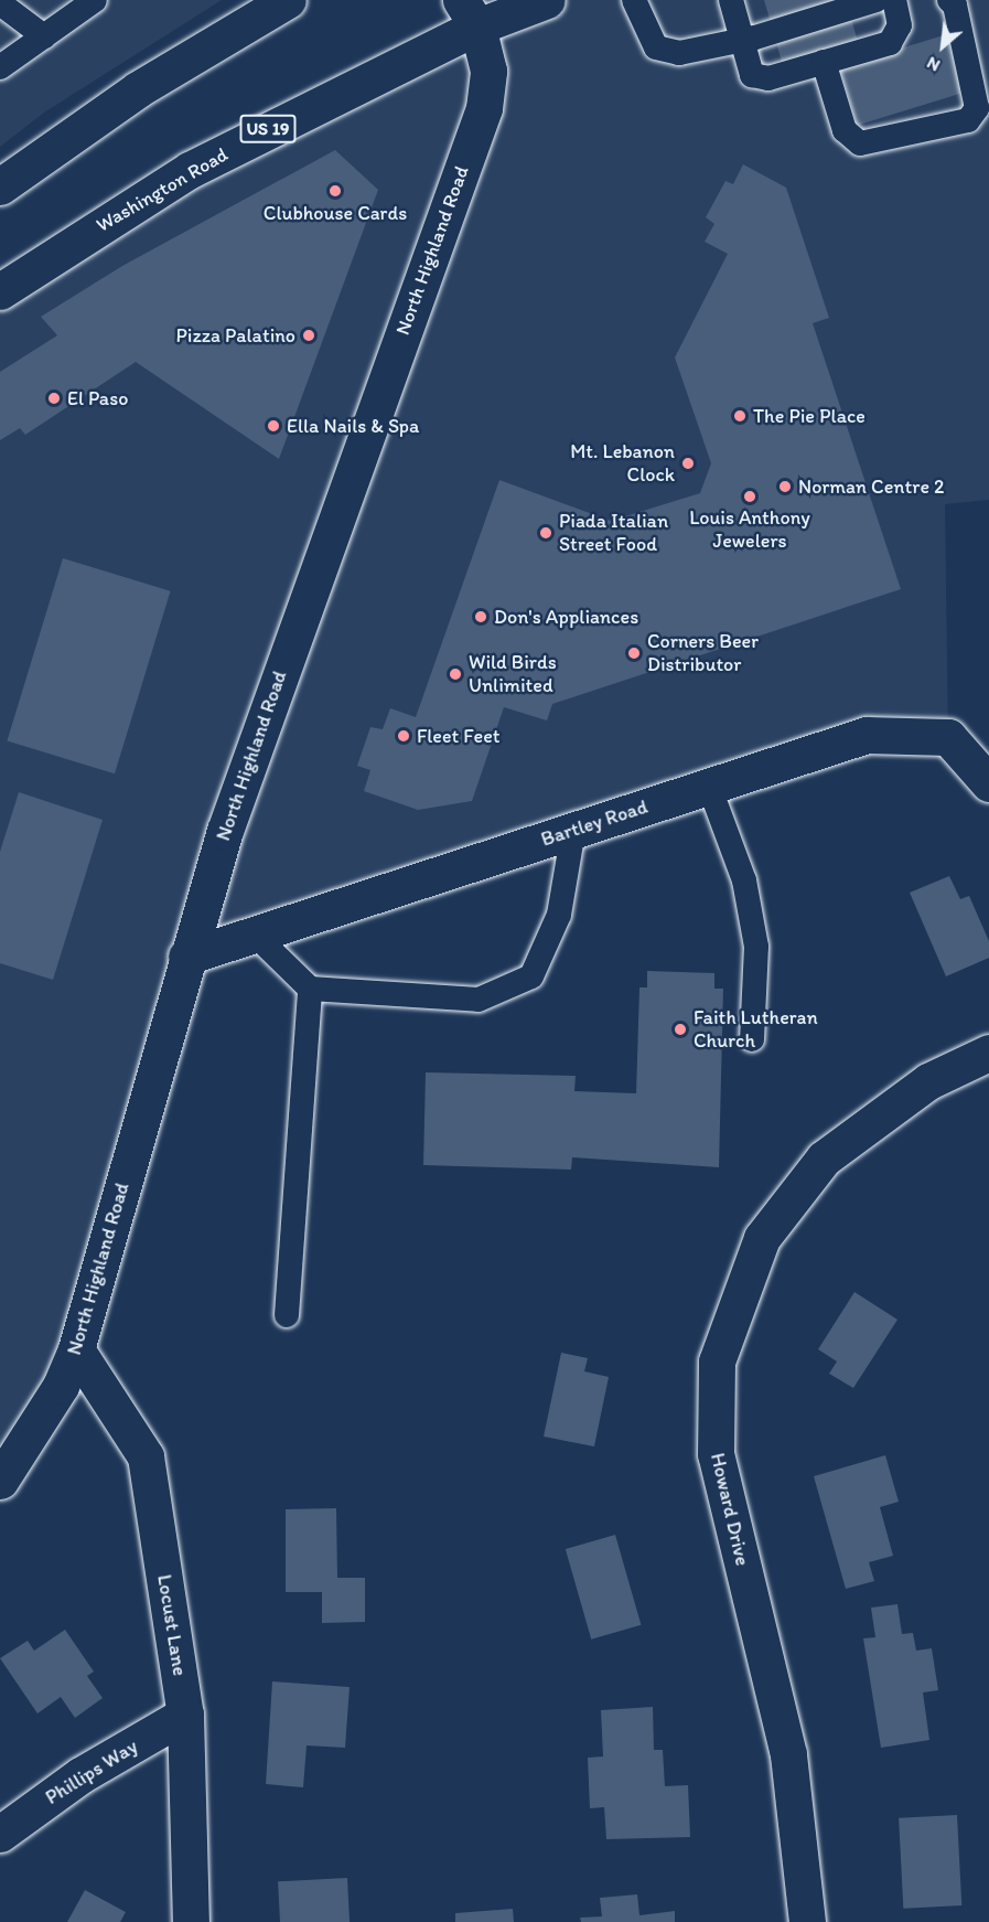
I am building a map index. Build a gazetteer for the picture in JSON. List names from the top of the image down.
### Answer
{
  "streets": {
    "street": [
      "US 19",
      "Washington Road",
      "North Highland Road",
      "Bartley Road",
      "Howard Drive",
      "Locust Lane",
      "Phillips Way"
    ]
  },
  "crossings": [
    ["Washington Road", "North Highland Road"],
    ["North Highland Road", "Bartley Road"],
    ["North Highland Road", "Locust Lane"],
    ["Locust Lane", "Phillips Way"]
  ],
  "places": [
    "Clubhouse Cards",
    "Pizza Palatino",
    "El Paso",
    "The Pie Place",
    "Ella Nails & Spa",
    "Mt. Lebanon Clock",
    "Norman Centre 2",
    "Louis Anthony Jewelers",
    "Piada Italian Street Food",
    "Don's Appliances",
    "Corners Beer Distributor",
    "Wild Birds Unlimited",
    "Fleet Feet",
    "Faith Lutheran Church"
  ],
  "north": "bottom left"
}
